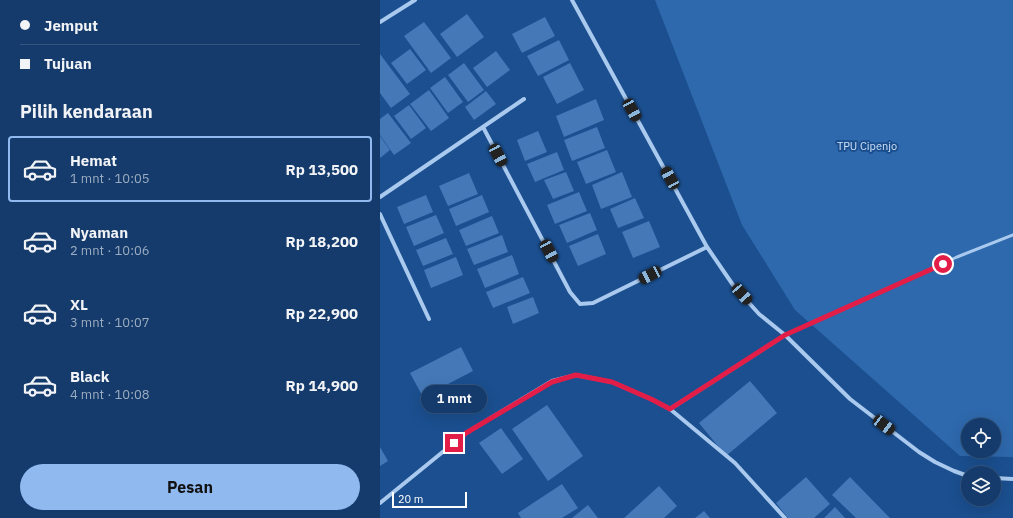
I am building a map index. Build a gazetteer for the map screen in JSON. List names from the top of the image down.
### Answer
{
  "parks": ["TPU Cipenjo"],
  "scale_bar": "20 m",
  "page": {
    "banner": ["Jemput", "Tujuan"],
    "heading": "Pilih kendaraan",
    "list": [
      {
        "name": "Hemat",
        "note": "1 mnt · 10:05",
        "value": "Rp 13,500"
      },
      {
        "name": "Nyaman",
        "note": "2 mnt · 10:06",
        "value": "Rp 18,200"
      },
      {
        "name": "XL",
        "note": "3 mnt · 10:07",
        "value": "Rp 22,900"
      },
      {
        "name": "Black",
        "note": "4 mnt · 10:08",
        "value": "Rp 14,900"
      }
    ],
    "bubble": "1 mnt",
    "buttons": "Pesan",
    "scale": "20 m"
  }
}
